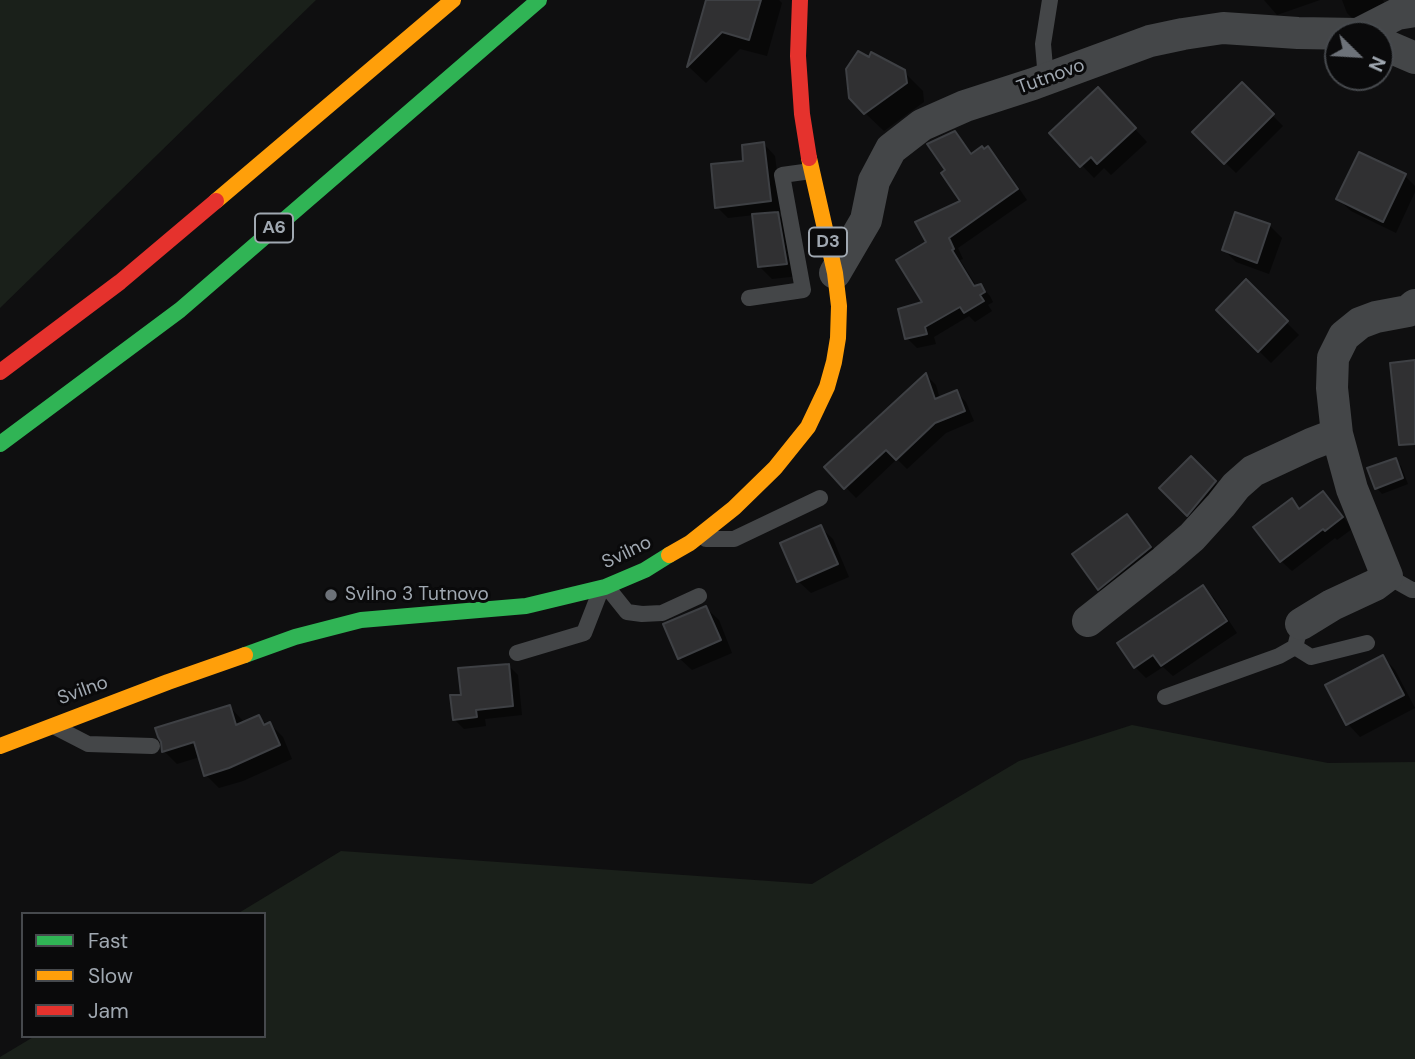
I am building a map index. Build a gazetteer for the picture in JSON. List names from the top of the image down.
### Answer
{
  "streets": {
    "main road": ["A6", "D3", "Svilno"],
    "street": ["Tutnovo"]
  },
  "crossings": [
    ["Tutnovo", "Svilno"]
  ],
  "places": ["Svilno 3 Tutnovo"],
  "legend": ["Fast", "Slow", "Jam"],
  "north": "bottom right"
}
